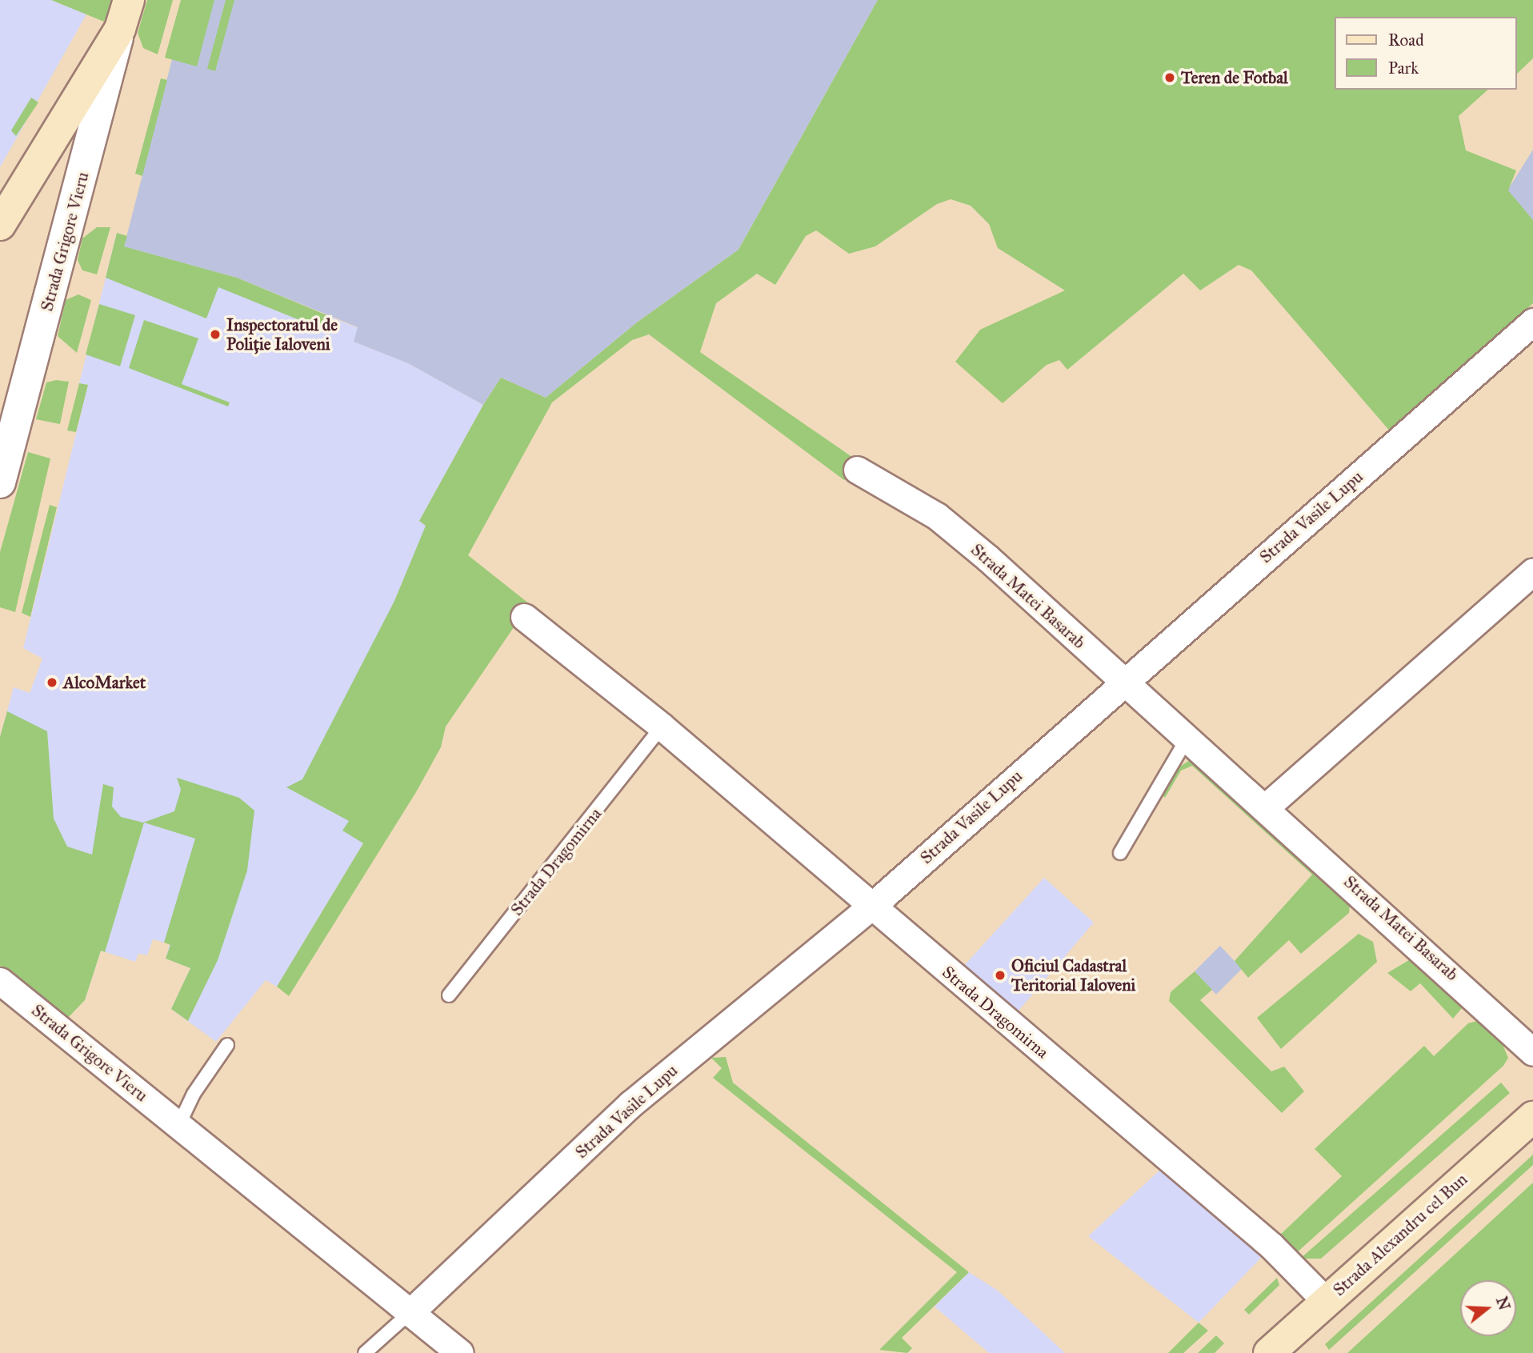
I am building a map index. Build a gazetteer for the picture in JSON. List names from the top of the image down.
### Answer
{
  "streets": {
    "main road": ["Strada Alexandru cel Bun"],
    "street": [
      "Strada Grigore Vieru",
      "Strada Vasile Lupu",
      "Strada Matei Basarab",
      "Strada Dragomirna"
    ]
  },
  "crossings": [
    ["Strada Vasile Lupu", "Strada Matei Basarab"],
    ["Strada Vasile Lupu", "Strada Dragomirna"],
    ["Strada Dragomirna", "Strada Alexandru cel Bun"]
  ],
  "places": [
    "Teren de Fotbal",
    "Inspectoratul de Poliție Ialoveni",
    "AlcoMarket",
    "Oficiul Cadastral Teritorial Ialoveni"
  ],
  "legend": ["Road", "Park"],
  "north": "right"
}
